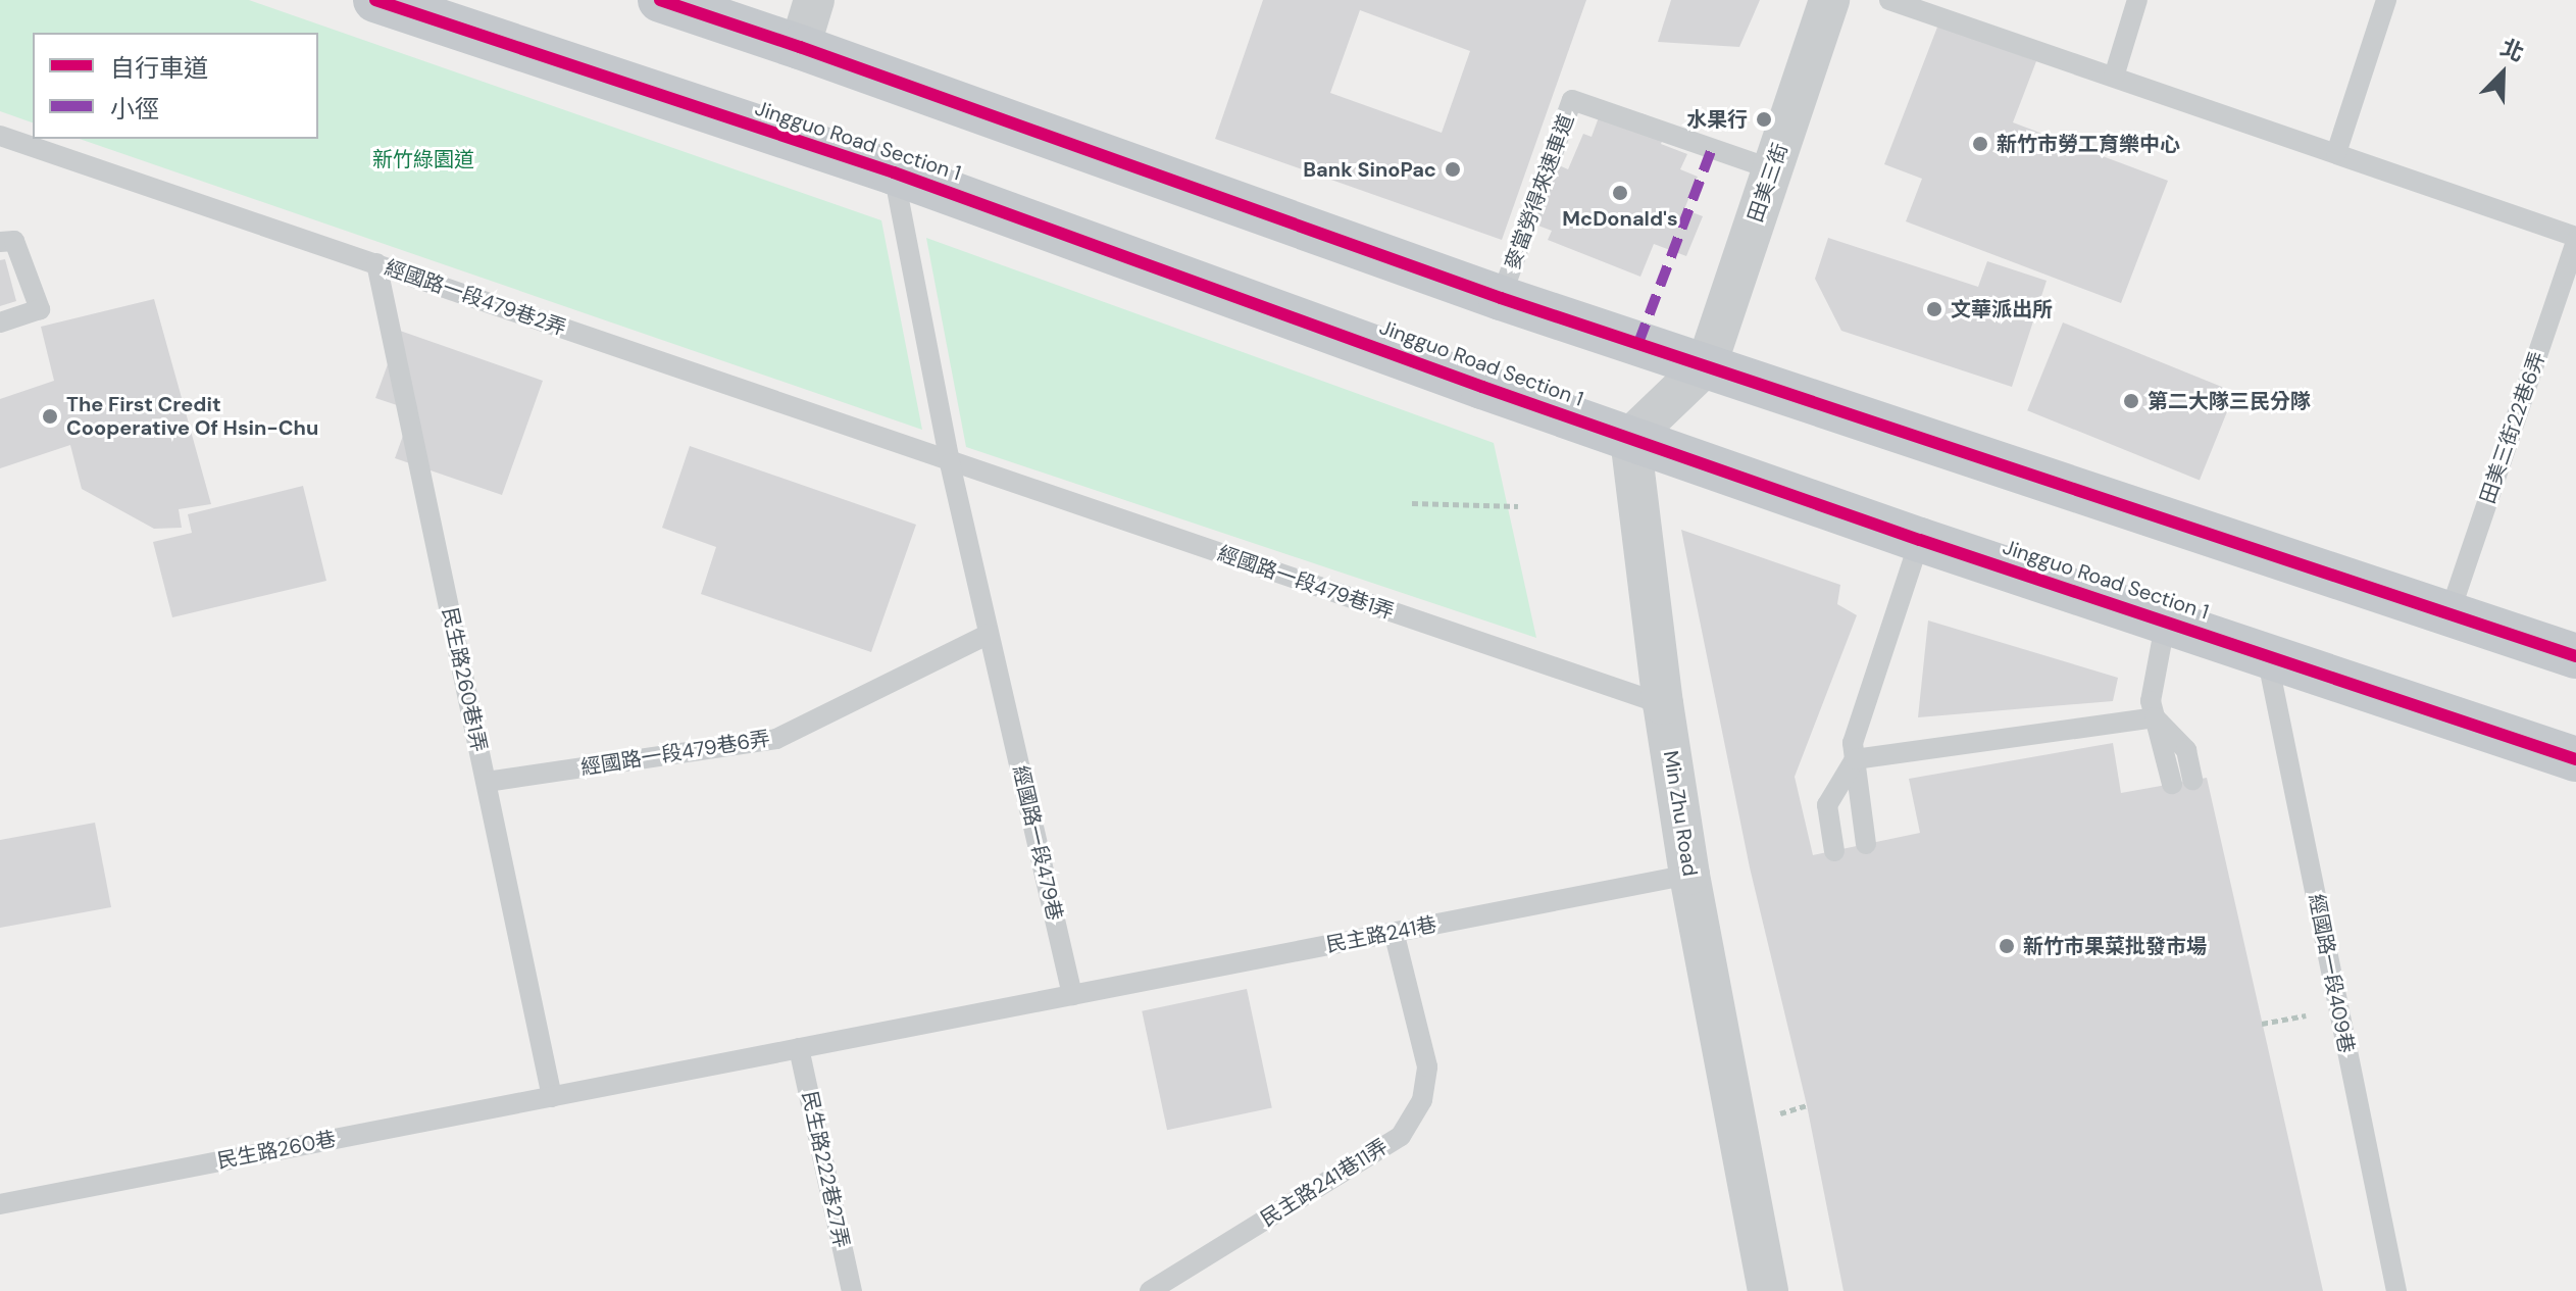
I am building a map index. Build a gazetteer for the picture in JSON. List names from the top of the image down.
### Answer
{
  "streets": {
    "main road": ["Jingguo Road Section 1"],
    "street": ["田美三街", "Min Zhu Road"],
    "lane": [
      "麥當勞得來速車道",
      "經國路一段479巷2弄",
      "田美三街22巷6弄",
      "經國路一段479巷1弄",
      "民生路260巷1弄",
      "經國路一段479巷6弄",
      "經國路一段479巷",
      "民主路241巷",
      "經國路一段409巷",
      "民生路260巷",
      "民生路222巷27弄",
      "民主路241巷11弄"
    ]
  },
  "crossings": [
    ["Jingguo Road Section 1", "Min Zhu Road"],
    ["Jingguo Road Section 1", "經國路一段479巷"],
    ["Jingguo Road Section 1", "經國路一段409巷"],
    ["田美三街", "麥當勞得來速車道"],
    ["經國路一段479巷2弄", "經國路一段479巷1弄"],
    ["經國路一段479巷2弄", "民生路260巷1弄"],
    ["經國路一段479巷2弄", "經國路一段479巷"],
    ["經國路一段479巷1弄", "Min Zhu Road"],
    ["經國路一段479巷1弄", "經國路一段479巷"],
    ["民生路260巷1弄", "經國路一段479巷6弄"],
    ["民生路260巷1弄", "民生路260巷"],
    ["經國路一段479巷6弄", "經國路一段479巷"],
    ["Min Zhu Road", "民主路241巷"],
    ["經國路一段479巷", "民主路241巷"],
    ["民主路241巷", "民主路241巷11弄"]
  ],
  "parks": ["新竹綠園道"],
  "places": [
    "水果行",
    "新竹市勞工育樂中心",
    "Bank SinoPac",
    "McDonald's",
    "文華派出所",
    "第二大隊三民分隊",
    "The First Credit Cooperative Of Hsin-Chu",
    "新竹市果菜批發市場"
  ],
  "legend": ["自行車道", "小徑"],
  "north": "top right"
}
